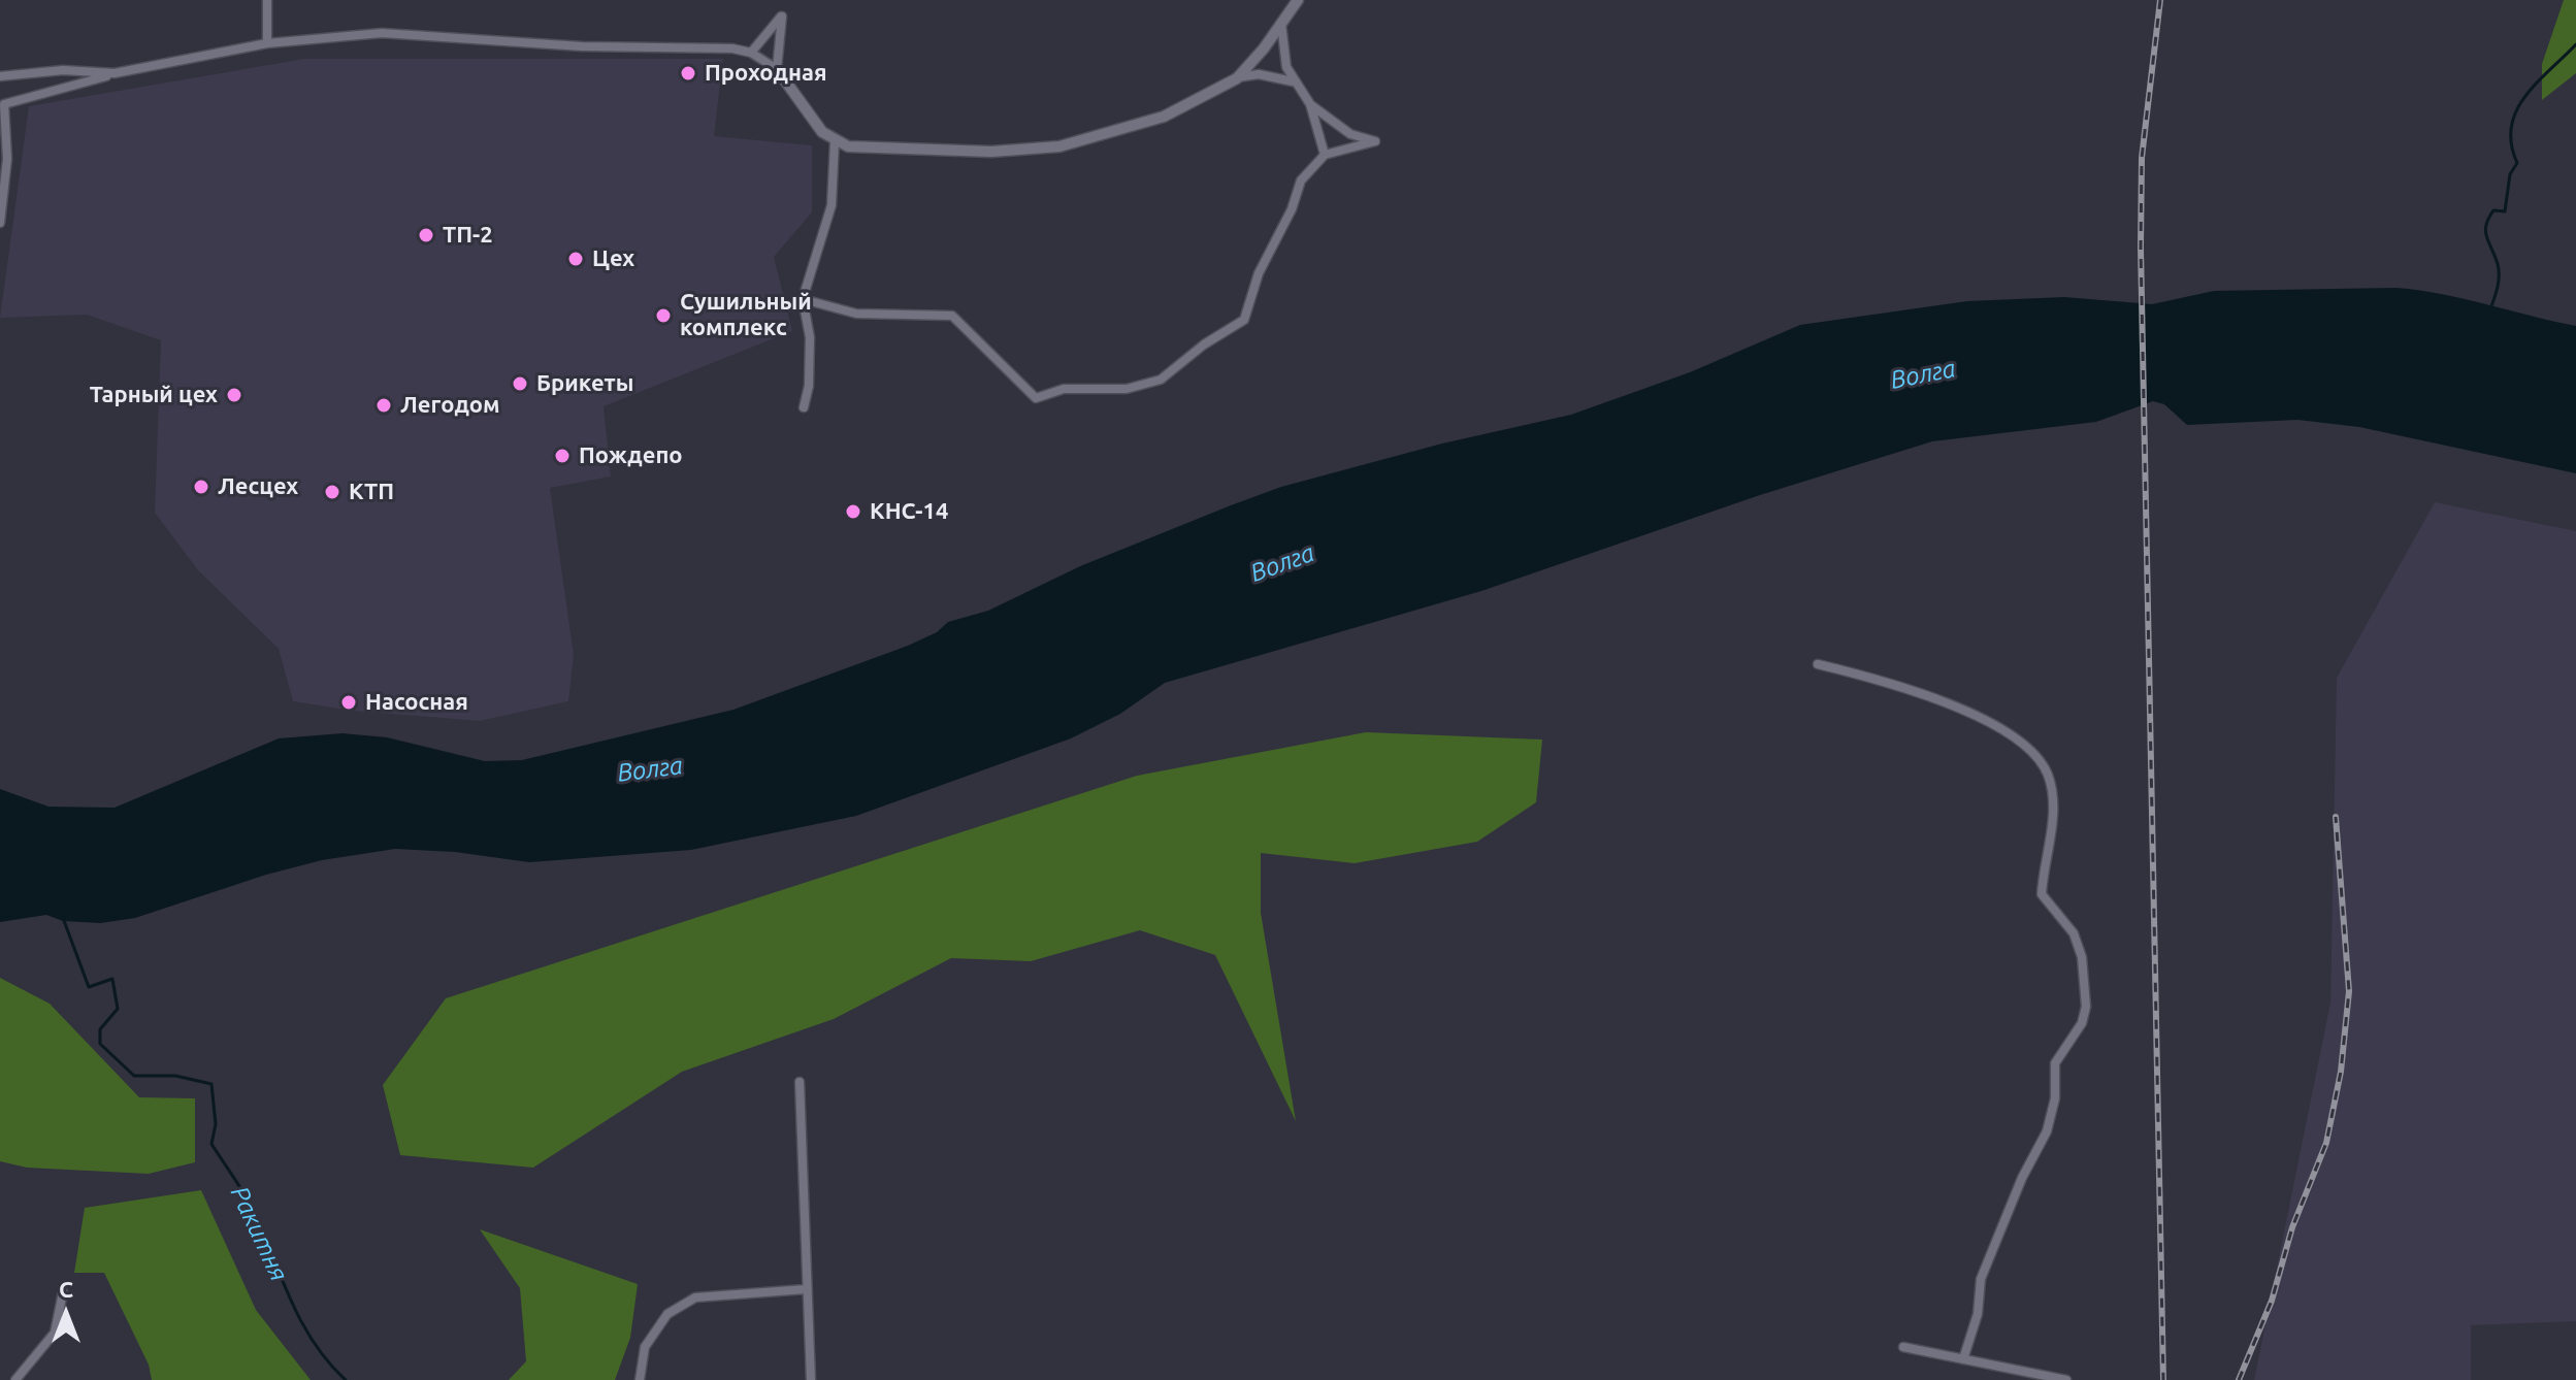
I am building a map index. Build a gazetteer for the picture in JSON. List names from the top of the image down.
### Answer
{
  "water": ["Волга", "Ракитня"],
  "places": [
    "Проходная",
    "ТП-2",
    "Цех",
    "Сушильный комплекс",
    "Брикеты",
    "Тарный цех",
    "Легодом",
    "Пождепо",
    "Лесцех",
    "КТП",
    "КНС-14",
    "Насосная"
  ],
  "north": "top"
}
